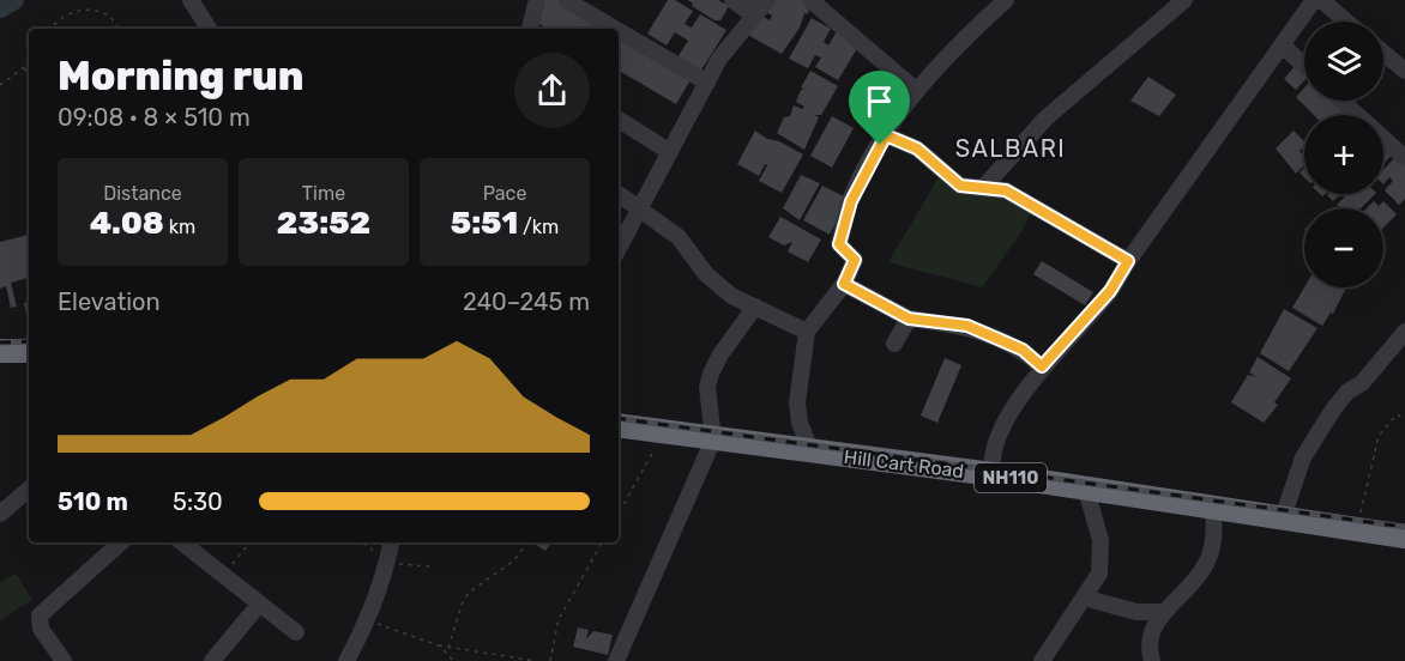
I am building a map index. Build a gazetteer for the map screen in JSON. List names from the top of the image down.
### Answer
{
  "streets": {
    "highway": ["Hill Cart Road", "NH110"]
  },
  "districts": ["SALBARI"],
  "page": {
    "map_buttons": ["+", "−"],
    "heading": ["Morning run", "09:08 · 8 × 510 m"],
    "stats": [
      ["Distance", "4.08 km"],
      ["Time", "23:52"],
      ["Pace", "5:51 /km"]
    ],
    "chart": ["Elevation", "240–245 m"],
    "list": [
      {
        "name": "510 m",
        "note": "5:30"
      }
    ]
  }
}
